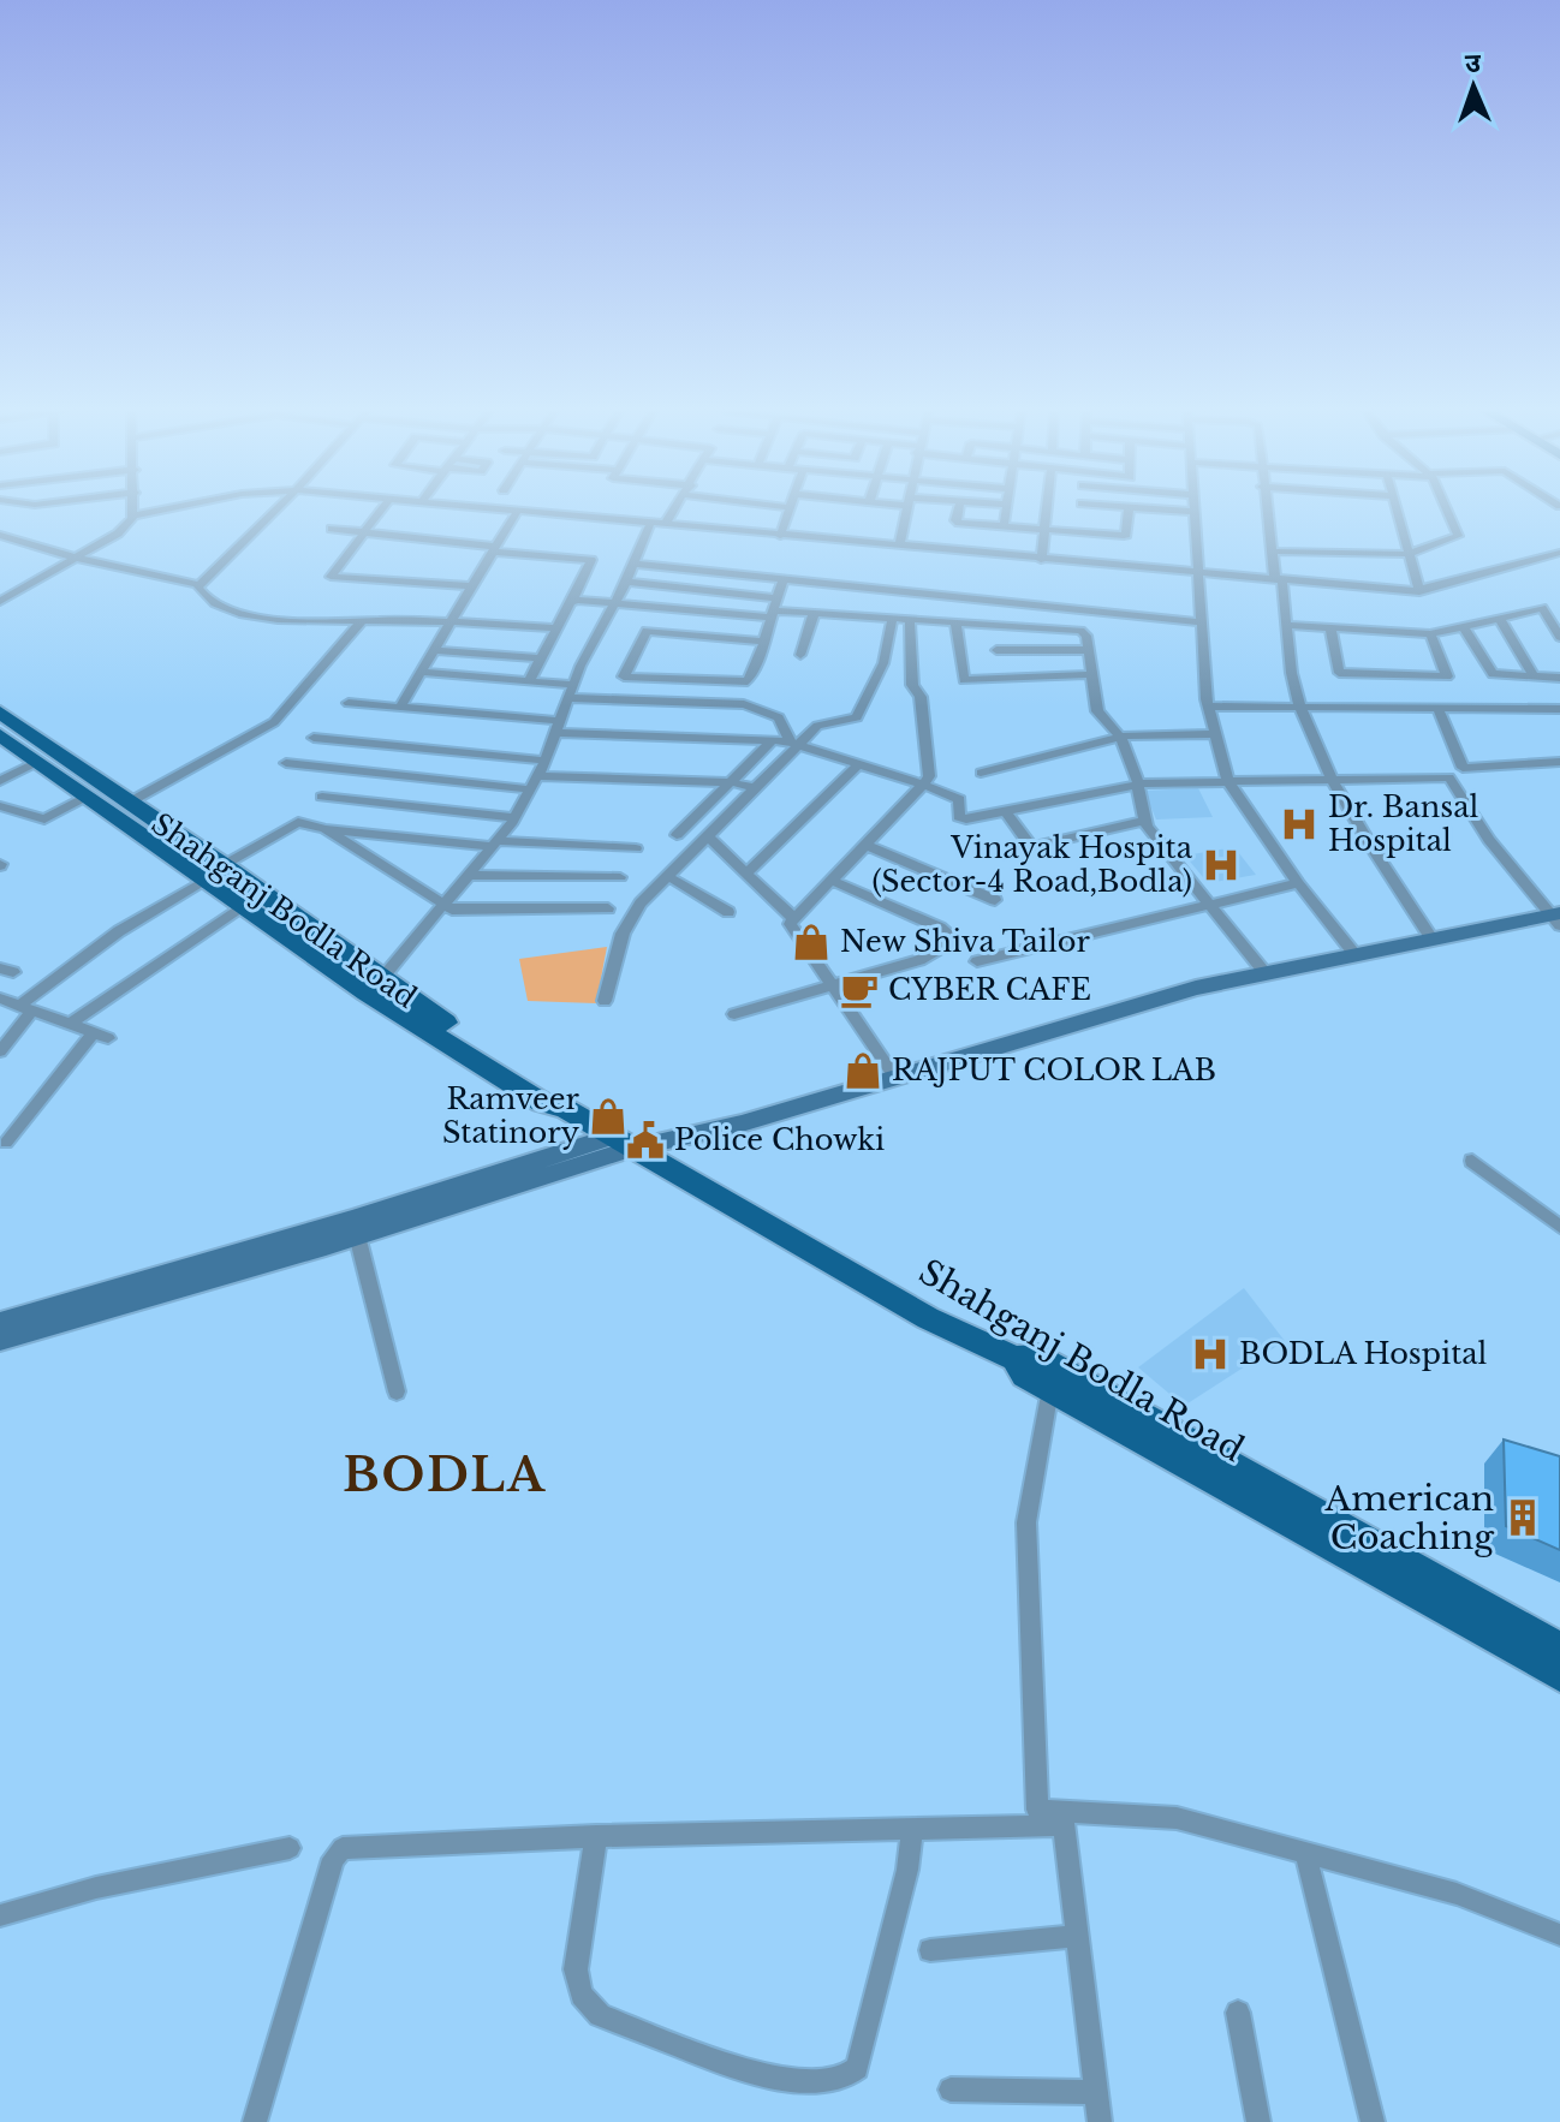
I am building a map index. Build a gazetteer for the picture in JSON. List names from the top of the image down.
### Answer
{
  "streets": {
    "main road": ["Shahganj Bodla Road"]
  },
  "districts": ["BODLA"],
  "places": {
    "hospital": ["Dr. Bansal Hospital", "Vinayak Hospita (Sector-4 Road,Bodla)", "BODLA Hospital"],
    "shop": ["New Shiva Tailor", "RAJPUT COLOR LAB", "Ramveer Statinory"],
    "cafe": ["CYBER CAFE"],
    "public building": ["Police Chowki"],
    "building": ["American Coaching"]
  },
  "north": "top"
}
